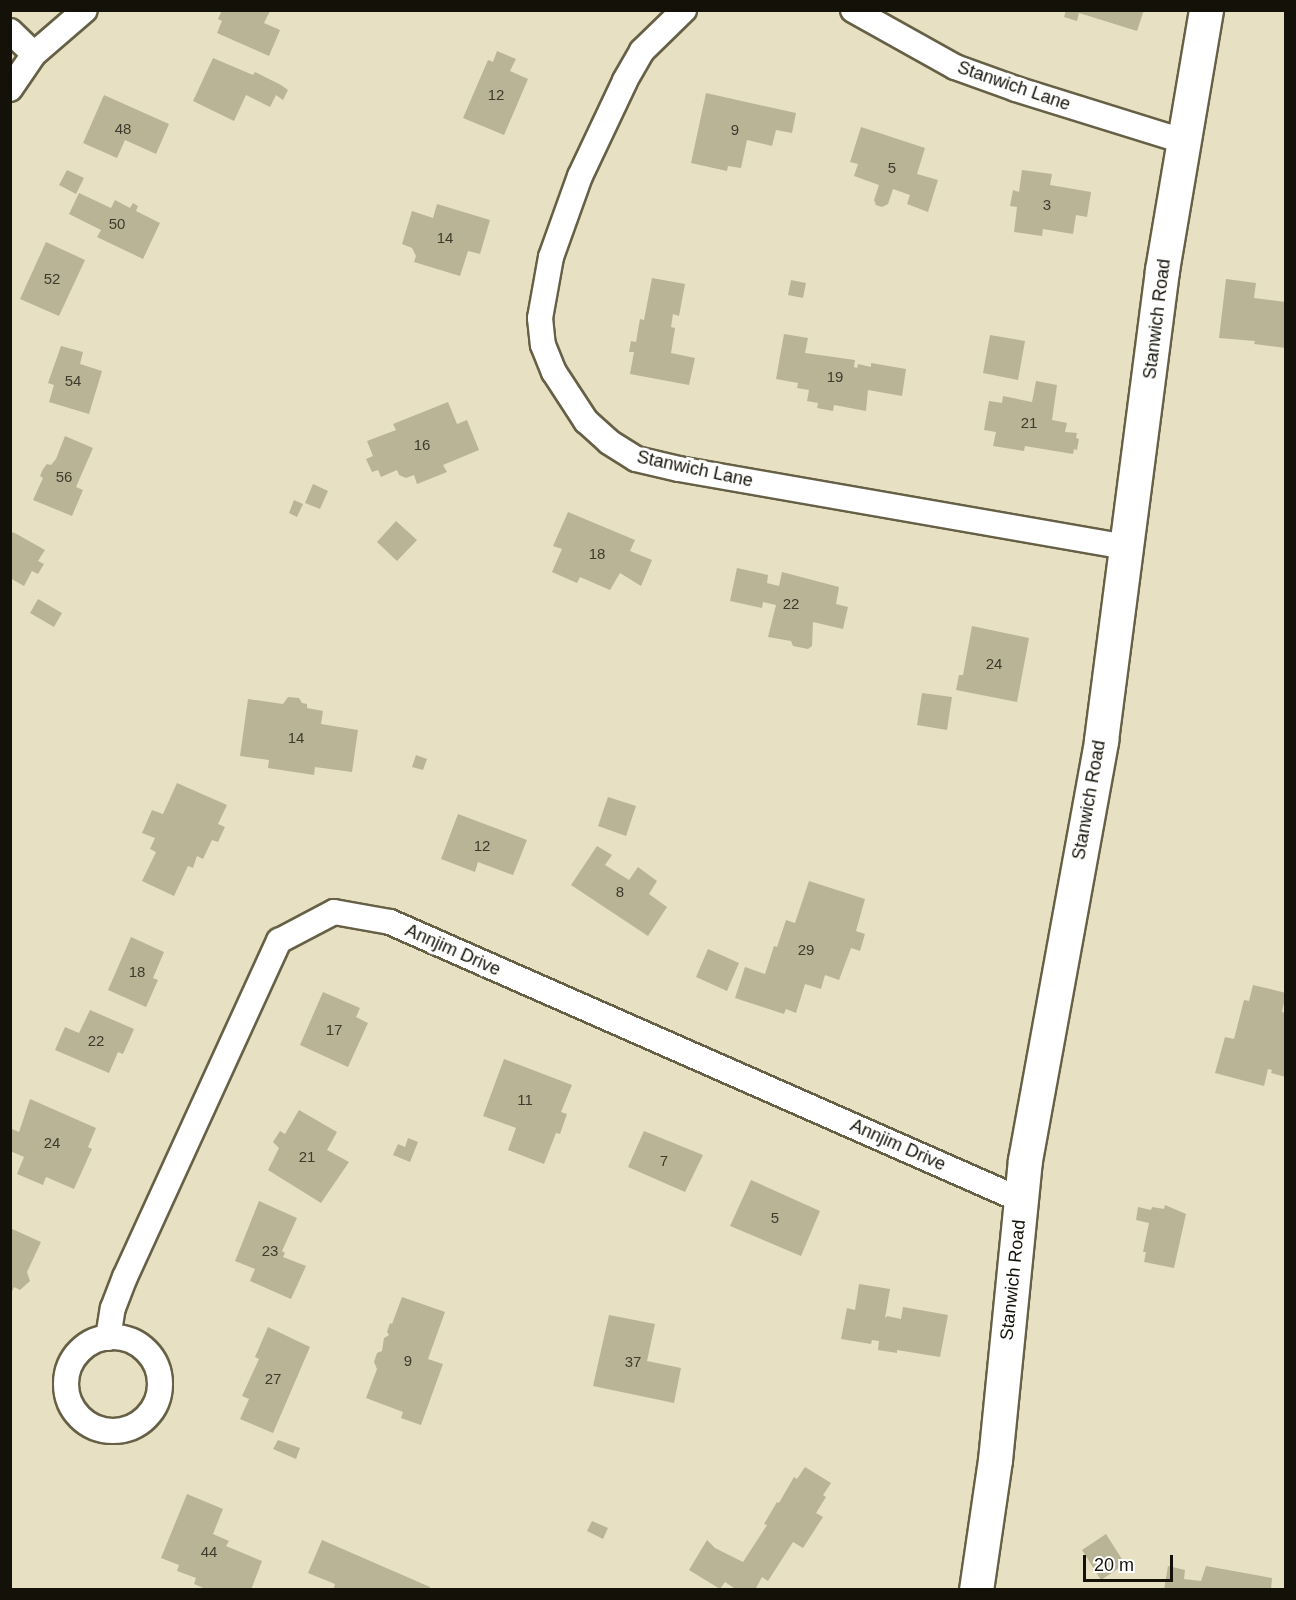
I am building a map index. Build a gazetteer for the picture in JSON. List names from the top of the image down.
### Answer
{
  "streets": {
    "street": ["Stanwich Lane", "Stanwich Road", "Annjim Drive"]
  },
  "crossings": [
    ["Stanwich Lane", "Stanwich Road"],
    ["Stanwich Road", "Annjim Drive"]
  ],
  "house_numbers": [
    "12",
    "48",
    "9",
    "5",
    "3",
    "50",
    "14",
    "52",
    "19",
    "54",
    "21",
    "16",
    "56",
    "18",
    "22",
    "24",
    "14",
    "12",
    "8",
    "29",
    "18",
    "17",
    "22",
    "11",
    "24",
    "21",
    "7",
    "5",
    "23",
    "9",
    "37",
    "27",
    "44"
  ],
  "scale_bar": "20 m"
}
